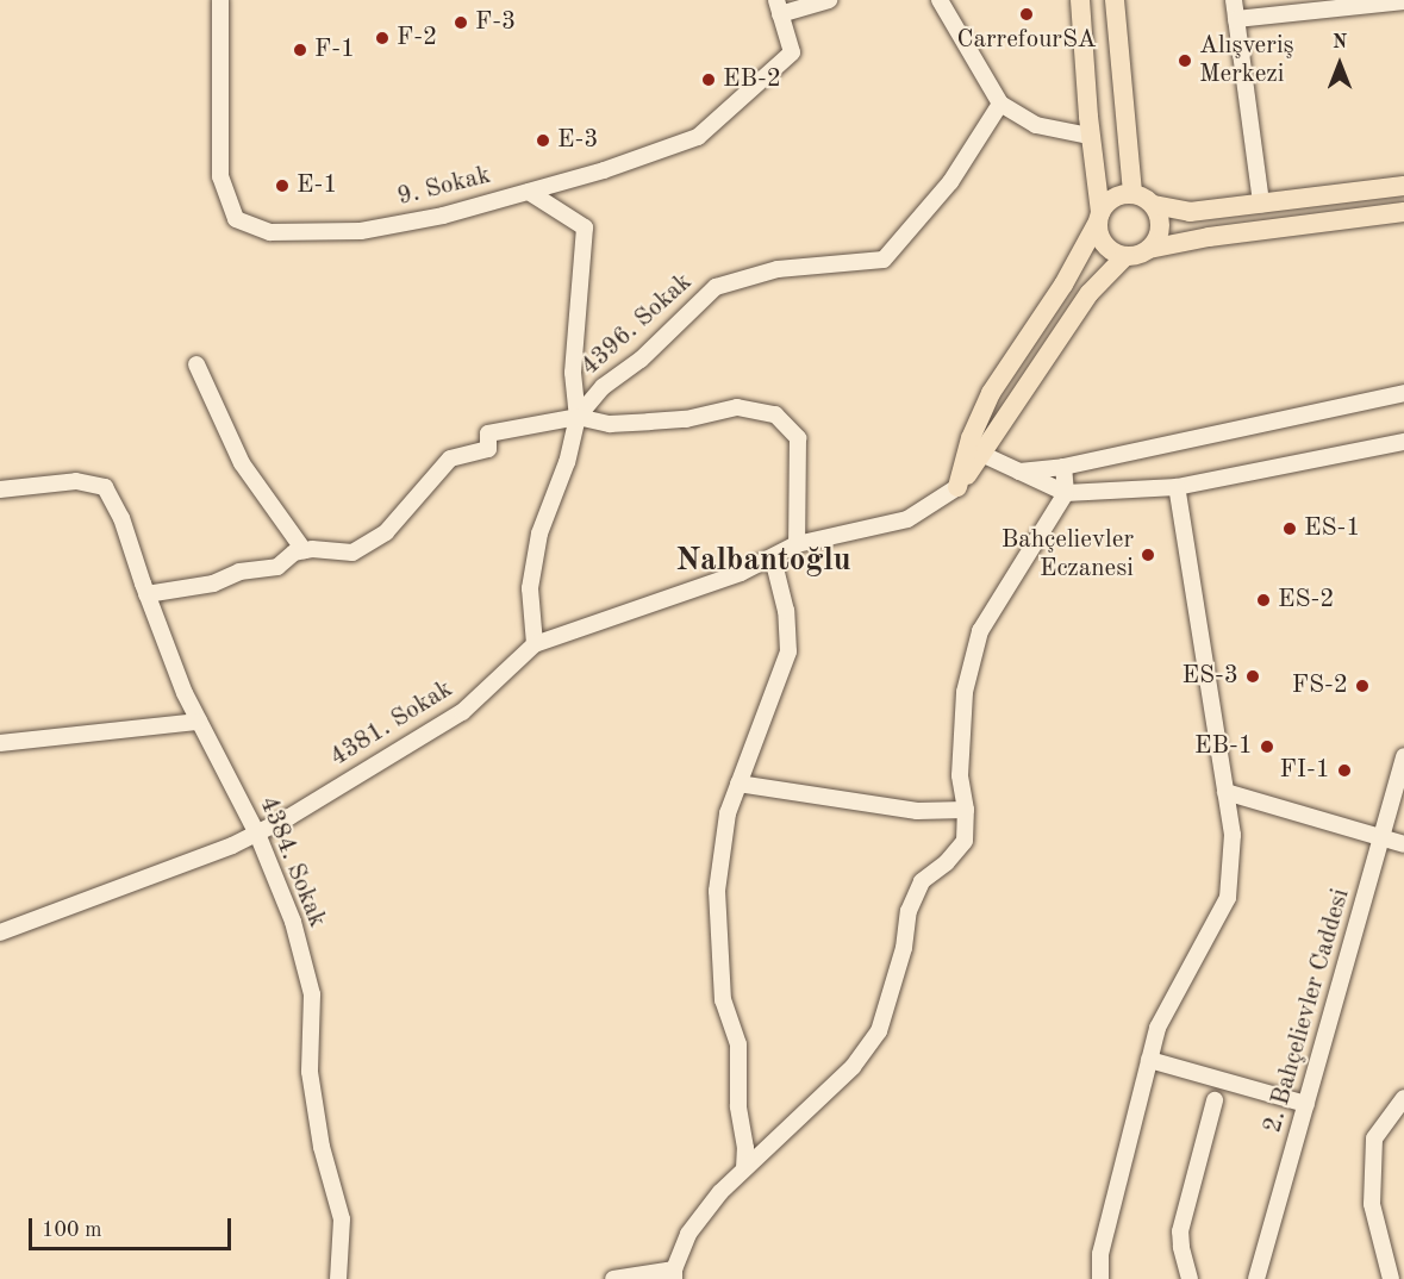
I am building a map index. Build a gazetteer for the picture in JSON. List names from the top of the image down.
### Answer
{
  "streets": {
    "street": [
      "9. Sokak",
      "4396. Sokak",
      "4381. Sokak",
      "4384. Sokak",
      "2. Bahçelievler Caddesi"
    ]
  },
  "crossings": [
    ["4381. Sokak", "4384. Sokak"]
  ],
  "districts": ["Nalbantoğlu"],
  "places": [
    "CarrefourSA",
    "F-3",
    "F-2",
    "F-1",
    "Alışveriş Merkezi",
    "EB-2",
    "E-3",
    "E-1",
    "ES-1",
    "Bahçelievler Eczanesi",
    "ES-2",
    "ES-3",
    "FS-2",
    "EB-1",
    "FI-1"
  ],
  "scale_bar": "100 m",
  "north": "top"
}
